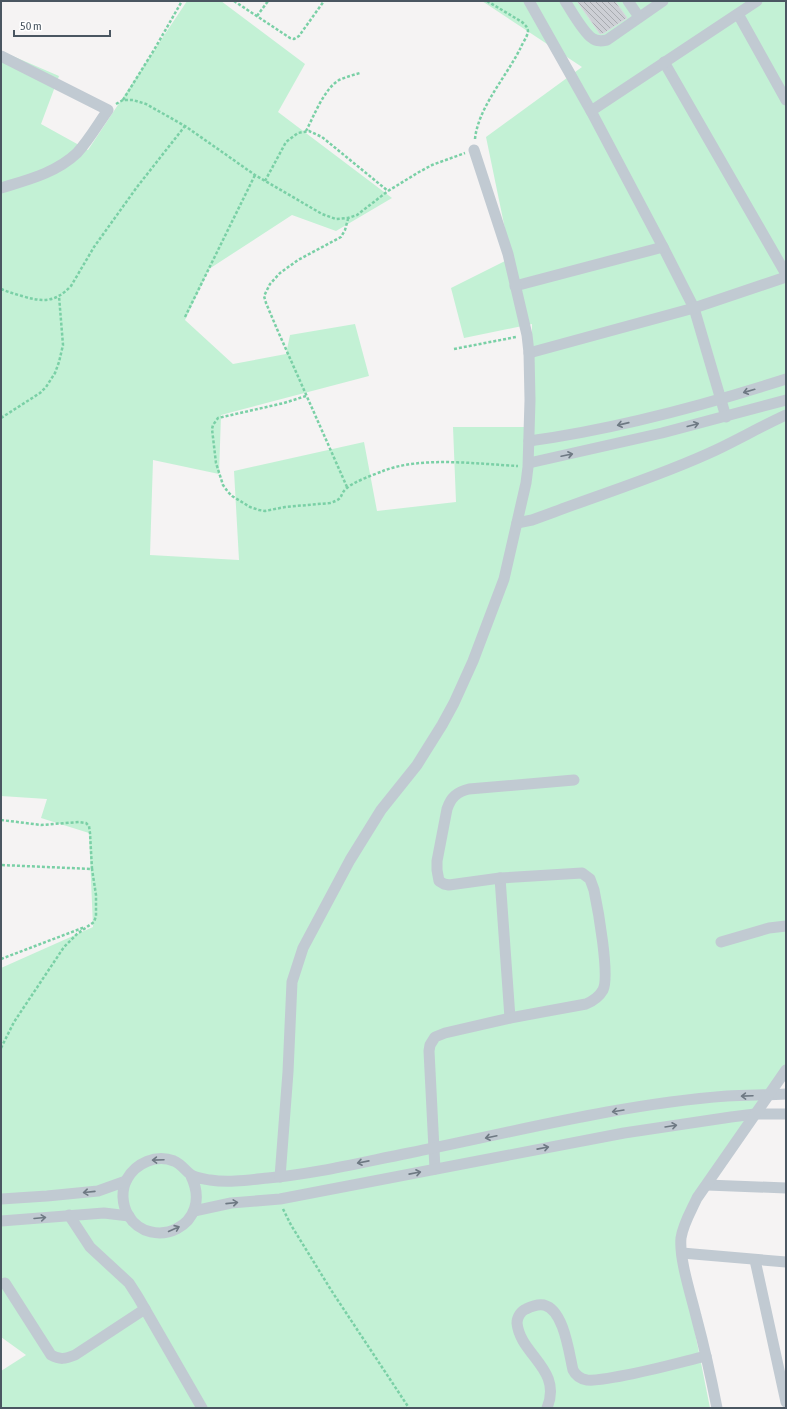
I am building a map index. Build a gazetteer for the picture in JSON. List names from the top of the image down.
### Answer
{
  "scale_bar": "50 m"
}
